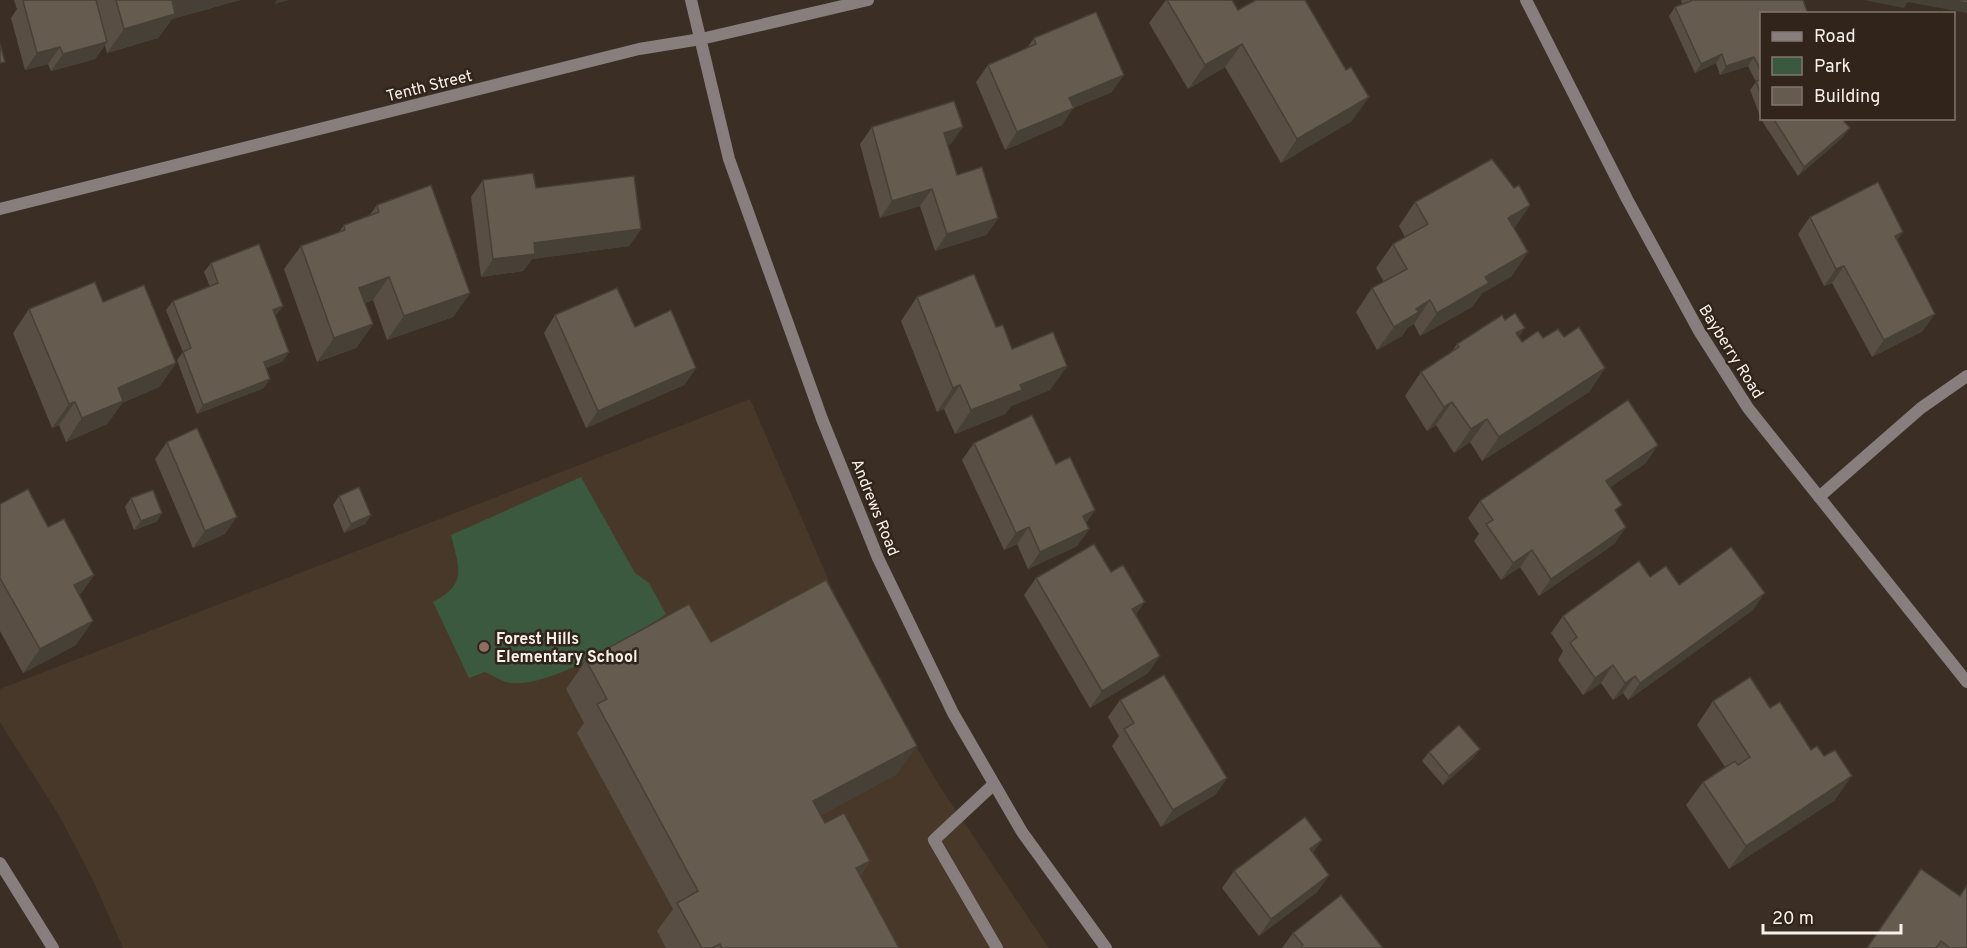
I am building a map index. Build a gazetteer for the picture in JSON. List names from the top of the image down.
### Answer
{
  "streets": {
    "street": ["Tenth Street", "Bayberry Road", "Andrews Road"]
  },
  "crossings": [
    ["Tenth Street", "Andrews Road"]
  ],
  "places": ["Forest Hills Elementary School"],
  "legend": ["Road", "Park", "Building"],
  "scale_bar": "20 m"
}
